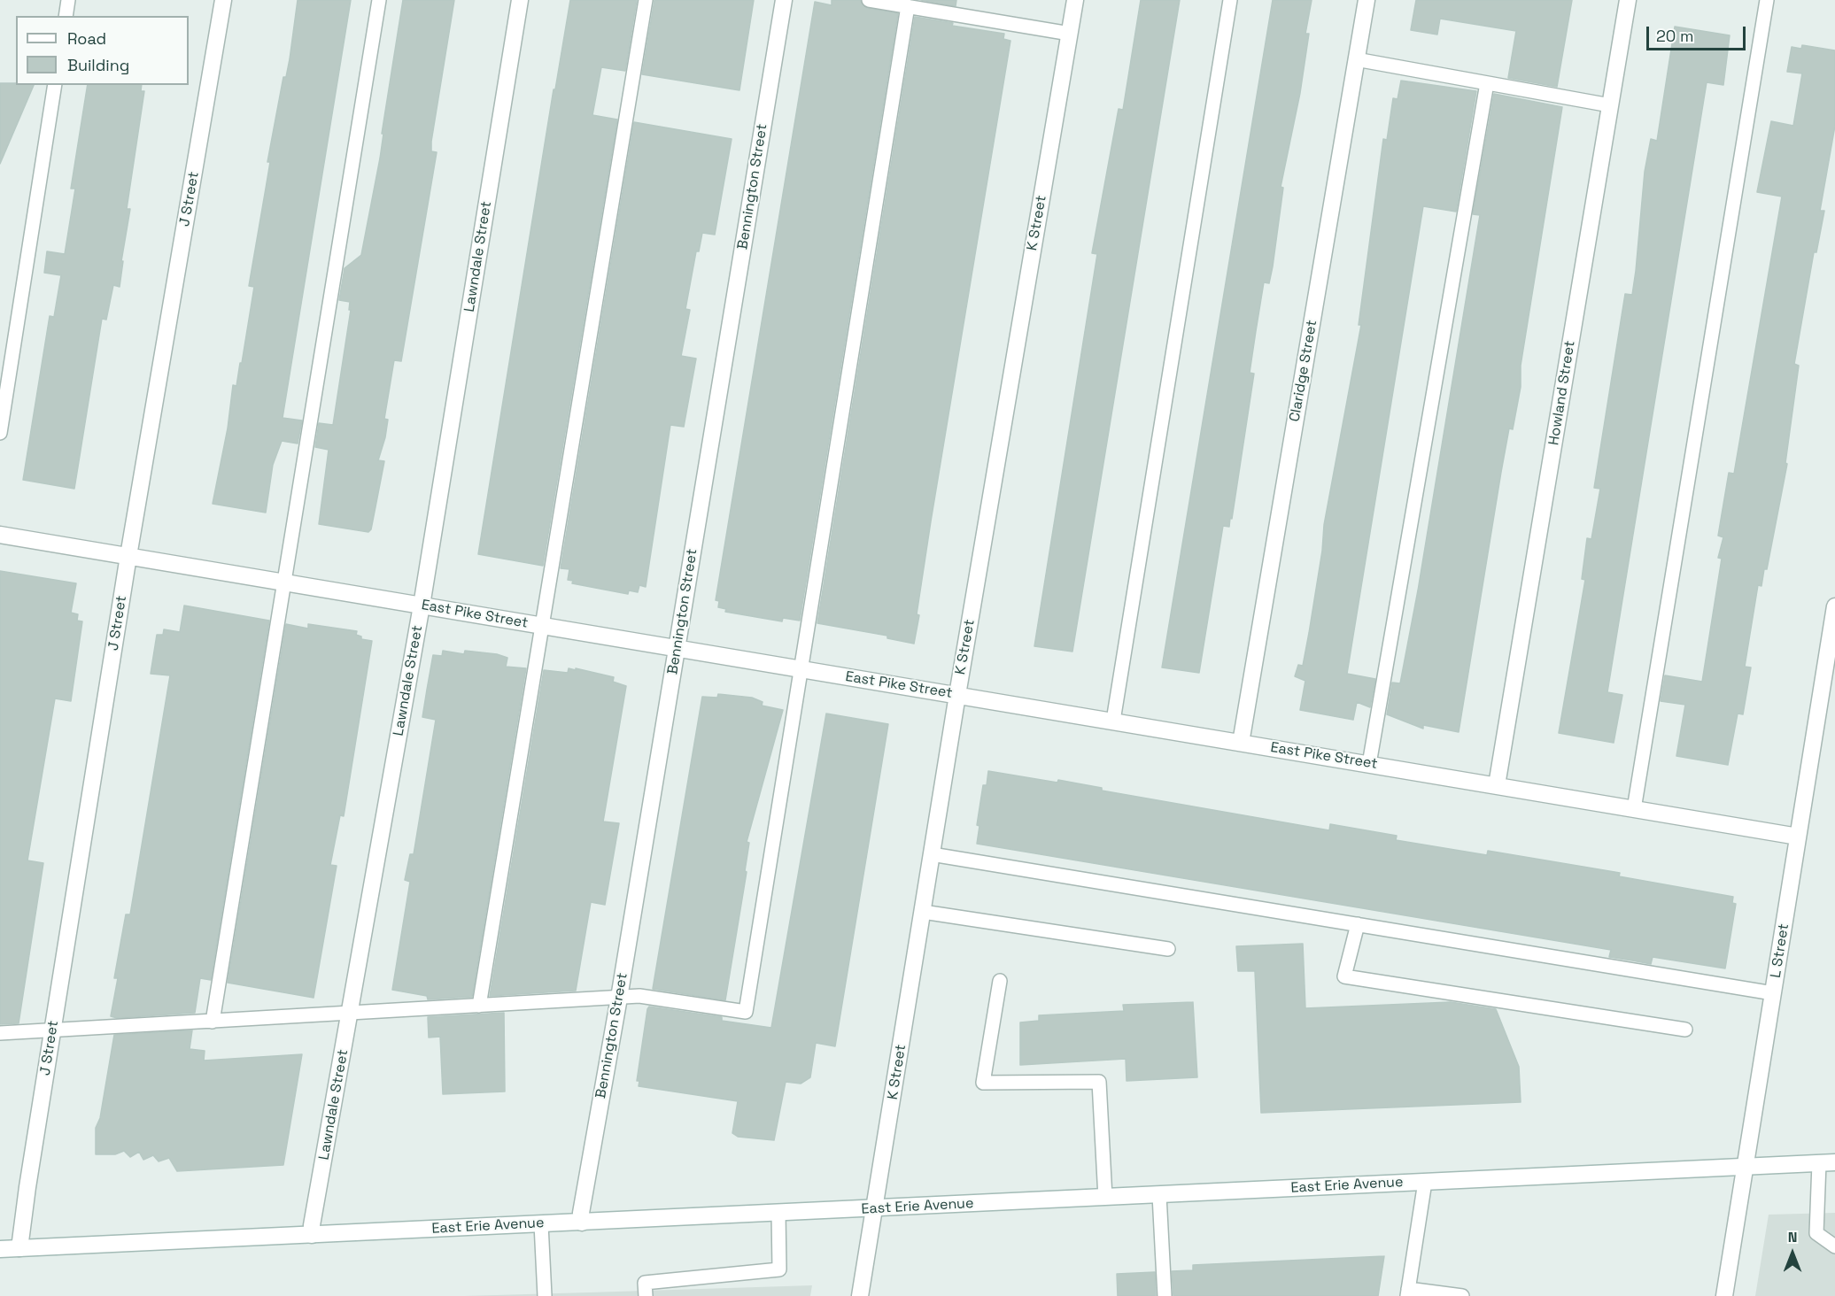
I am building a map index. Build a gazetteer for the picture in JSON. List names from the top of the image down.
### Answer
{
  "streets": {
    "street": [
      "Bennington Street",
      "J Street",
      "K Street",
      "Lawndale Street",
      "Claridge Street",
      "Howland Street",
      "East Pike Street",
      "L Street",
      "East Erie Avenue"
    ]
  },
  "crossings": [
    ["Bennington Street", "East Pike Street"],
    ["Bennington Street", "East Erie Avenue"],
    ["J Street", "East Pike Street"],
    ["J Street", "East Erie Avenue"],
    ["K Street", "East Pike Street"],
    ["K Street", "East Erie Avenue"],
    ["Lawndale Street", "East Pike Street"],
    ["Lawndale Street", "East Erie Avenue"],
    ["Claridge Street", "East Pike Street"],
    ["Howland Street", "East Pike Street"],
    ["East Pike Street", "L Street"],
    ["L Street", "East Erie Avenue"]
  ],
  "legend": ["Road", "Building"],
  "scale_bar": "20 m",
  "north": "top"
}
